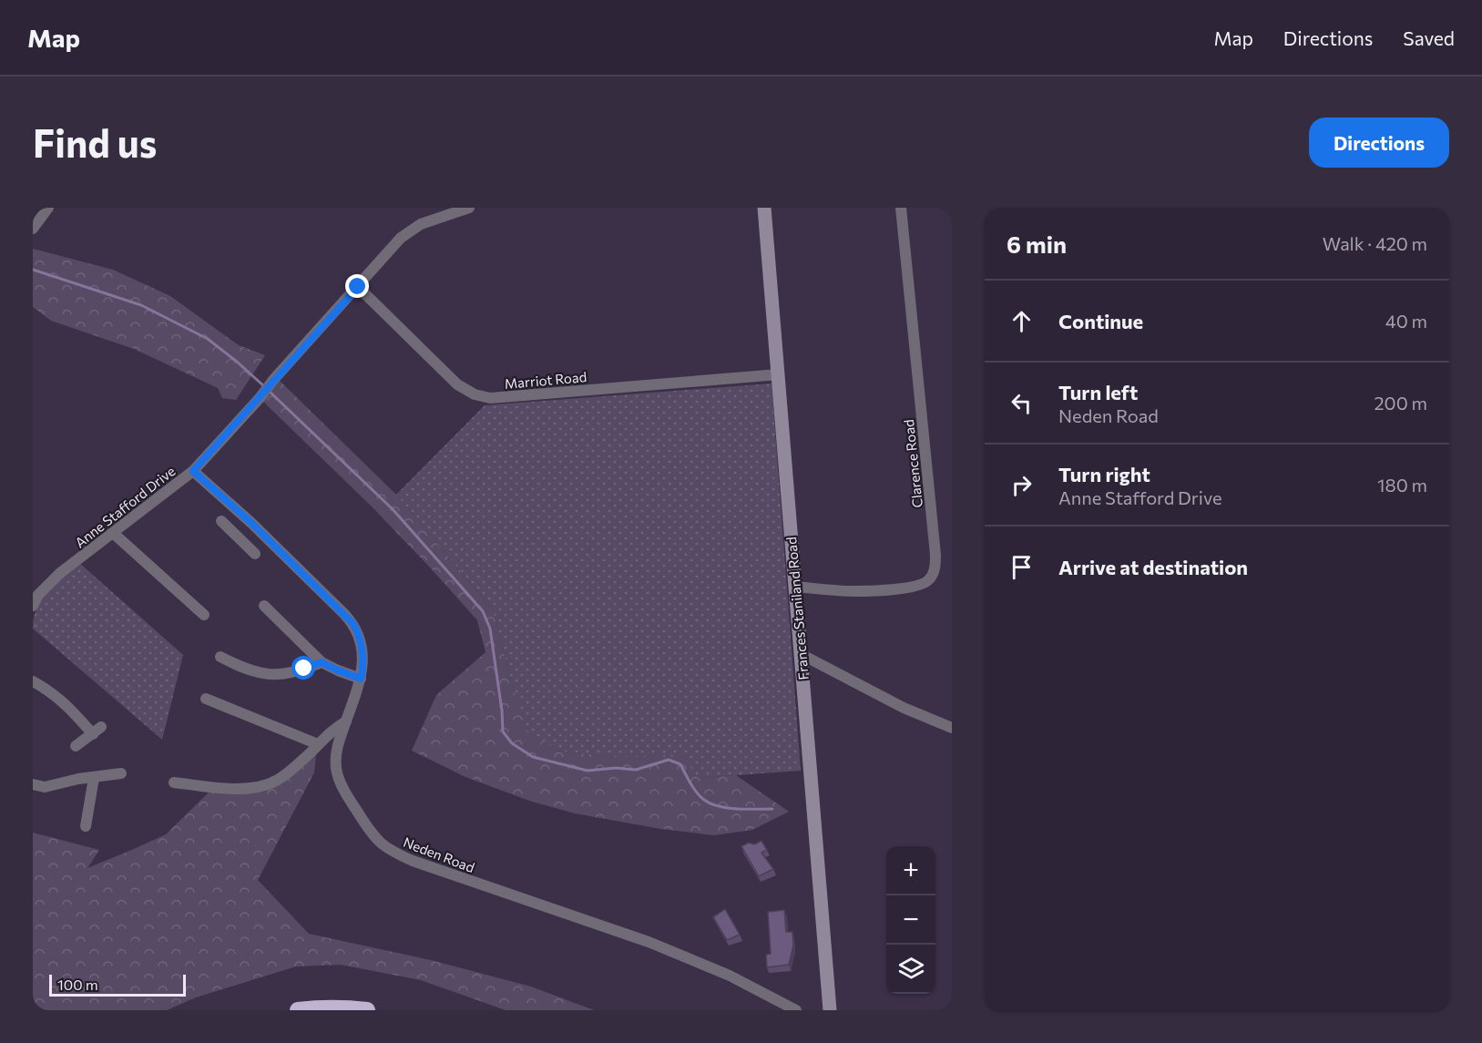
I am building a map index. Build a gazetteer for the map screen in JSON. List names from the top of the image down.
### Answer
{
  "streets": {
    "street": [
      "Marriot Road",
      "Clarence Road",
      "Anne Stafford Drive",
      "Frances Staniland Road",
      "Neden Road"
    ]
  },
  "crossings": [
    ["Marriot Road", "Anne Stafford Drive"],
    ["Marriot Road", "Frances Staniland Road"],
    ["Clarence Road", "Frances Staniland Road"],
    ["Anne Stafford Drive", "Neden Road"]
  ],
  "scale_bar": "100 m",
  "page": {
    "header": "Map",
    "nav": ["Map", "Directions", "Saved"],
    "buttons": "Directions",
    "title": "Find us",
    "heading": ["6 min", "Walk · 420 m"],
    "list": [
      ["Continue", "40 m"],
      ["Turn left", "Neden Road", "200 m"],
      ["Turn right", "Anne Stafford Drive", "180 m"],
      "Arrive at destination"
    ],
    "map_buttons": ["+", "−"],
    "scale": "100 m"
  }
}
